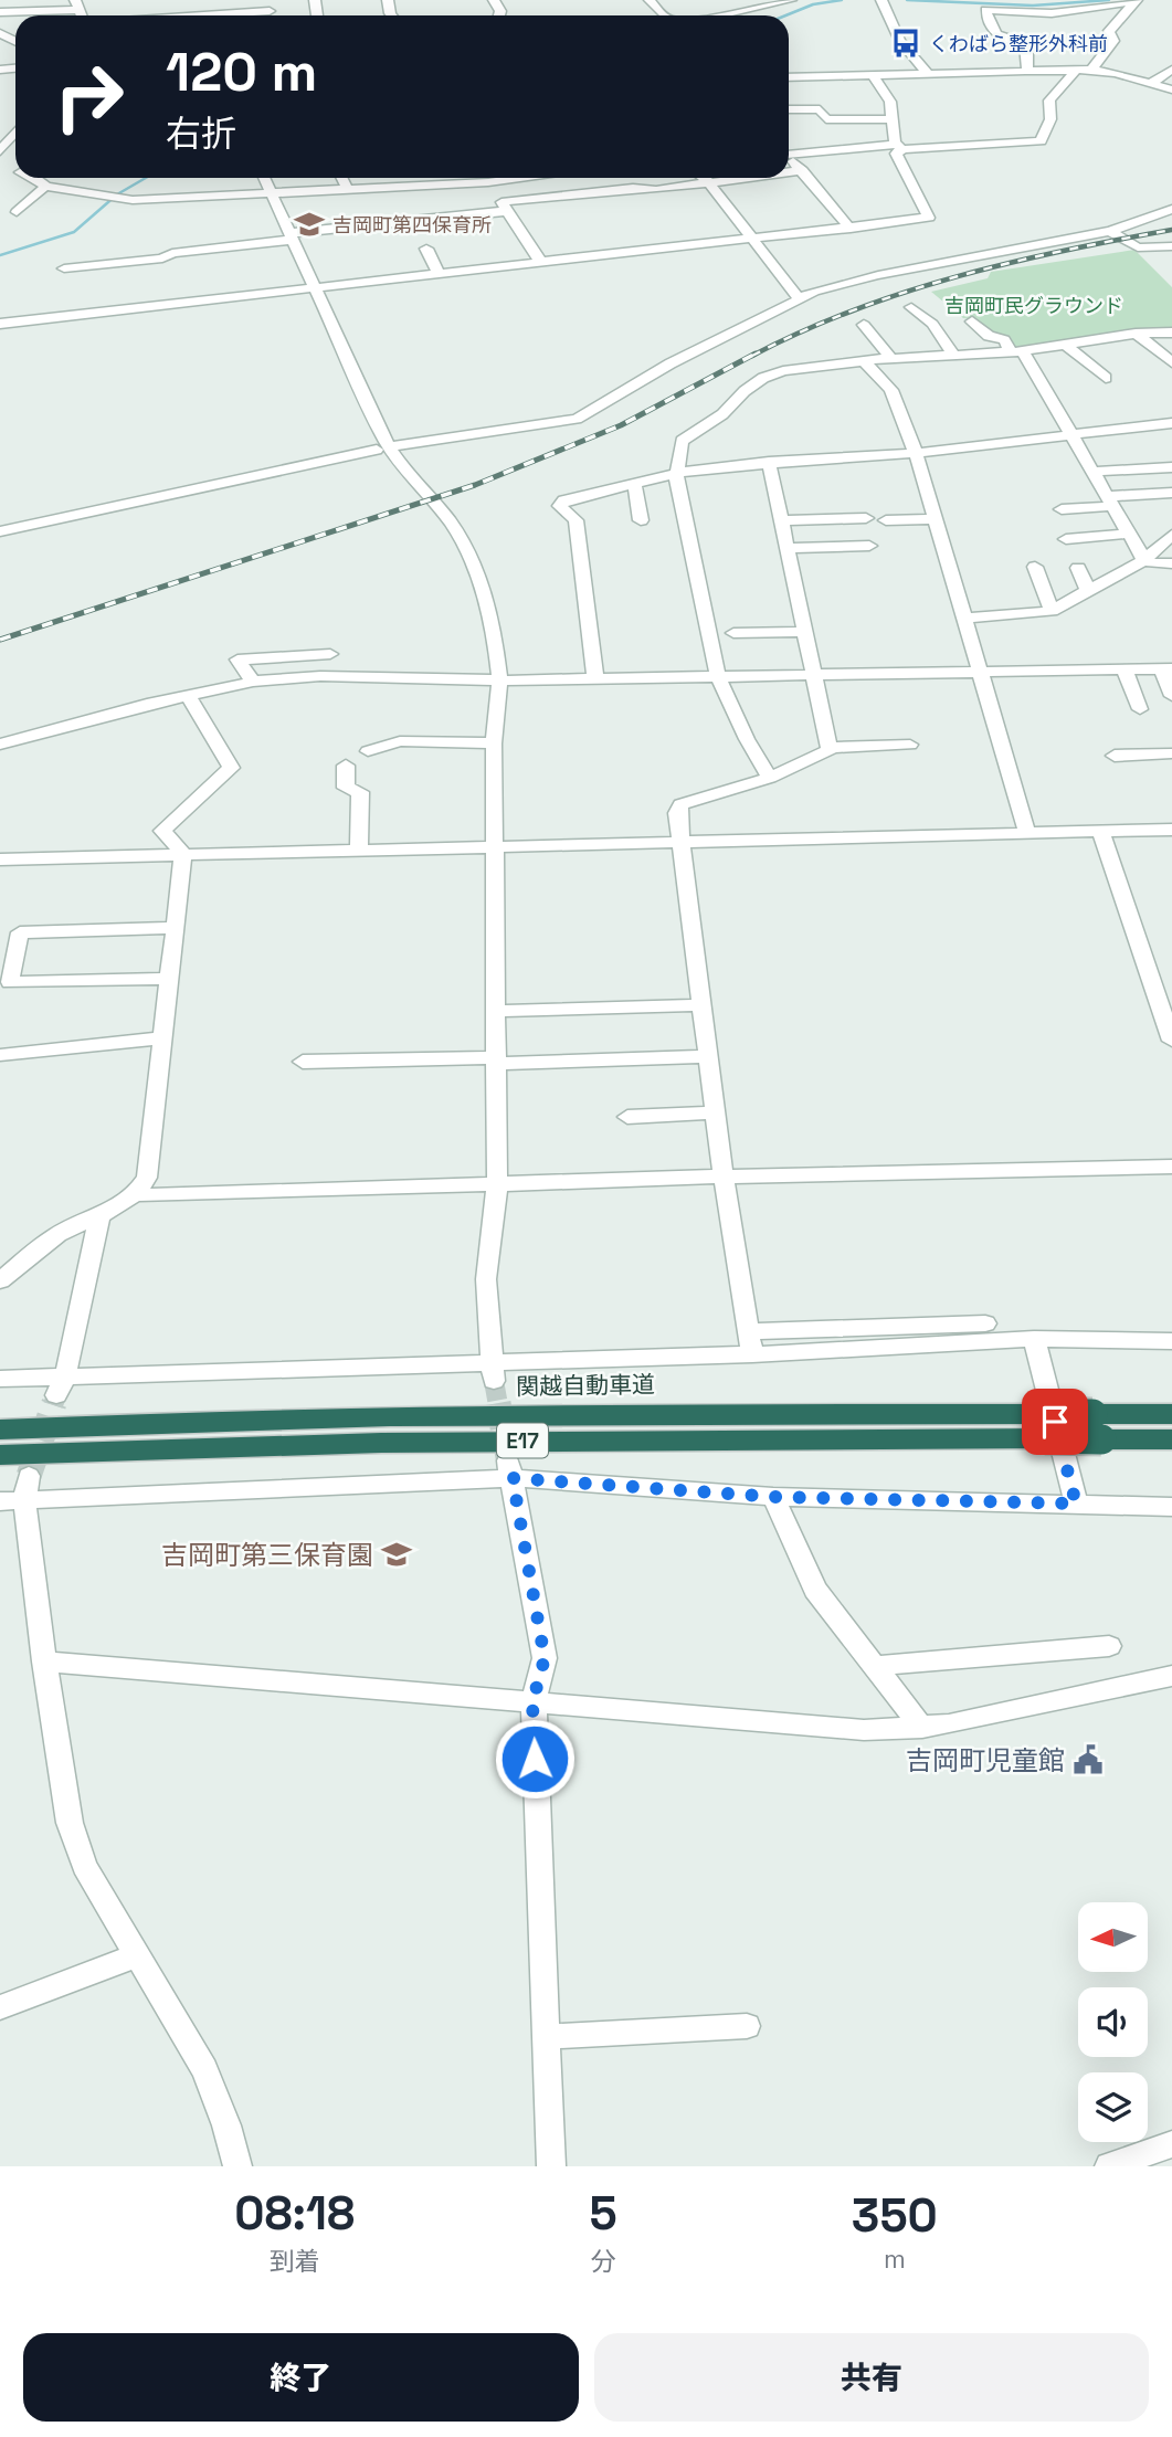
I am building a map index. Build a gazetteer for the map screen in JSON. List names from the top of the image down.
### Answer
{
  "streets": {
    "highway": ["関越自動車道", "E17"]
  },
  "parks": ["吉岡町民グラウンド"],
  "places": {
    "bus stop": ["くわばら整形外科前"],
    "school or university": ["吉岡町第四保育所", "吉岡町第三保育園"],
    "public building": ["吉岡町児童館"]
  },
  "north": "left",
  "page": {
    "turn": ["120 m", "右折"],
    "eta": [
      "08:18",
      "到着",
      "5",
      "分",
      "350",
      "m"
    ],
    "buttons": ["終了", "共有"]
  }
}
